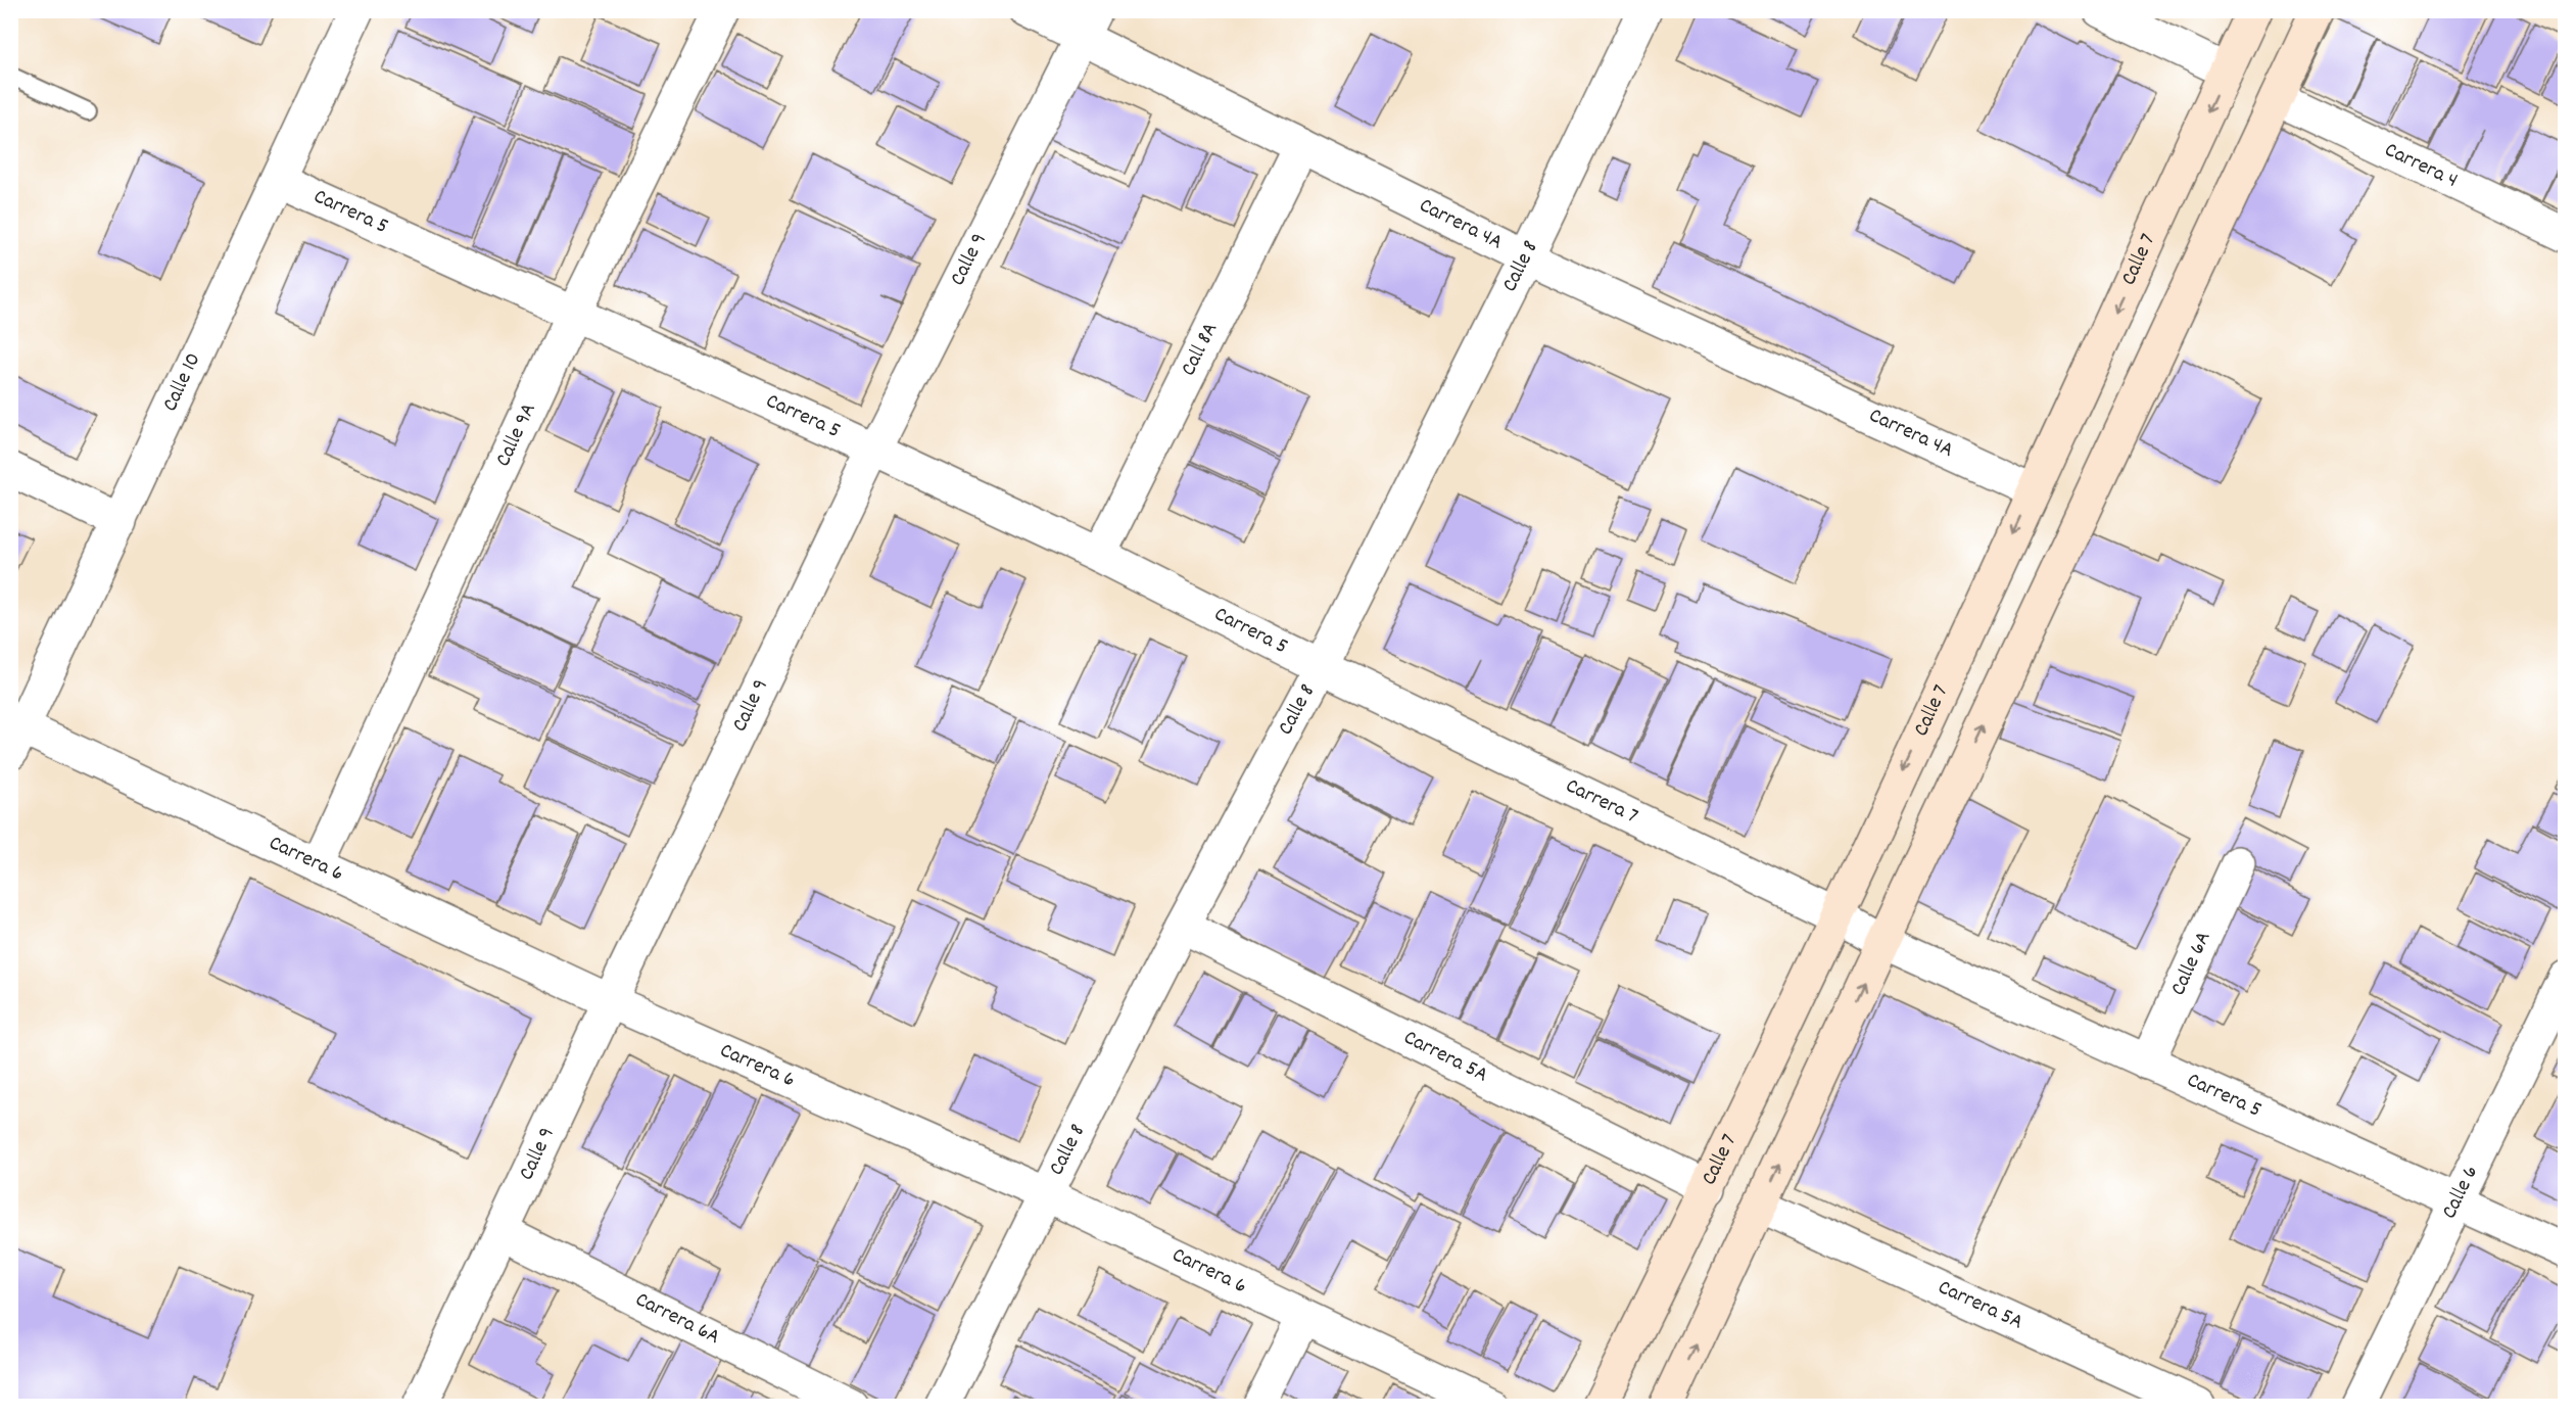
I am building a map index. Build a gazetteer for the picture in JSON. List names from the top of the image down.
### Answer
{
  "streets": {
    "main road": ["Calle 7"],
    "street": [
      "Carrera 4",
      "Carrera 5",
      "Carrera 4A",
      "Calle 9",
      "Calle 8",
      "Call 8A",
      "Calle 10",
      "Calle 9A",
      "Carrera 7",
      "Carrera 6",
      "Calle 6A",
      "Carrera 5A",
      "Calle 6",
      "Carrera 6A"
    ]
  },
  "crossings": [
    ["Carrera 5", "Calle 9"],
    ["Carrera 5", "Calle 8"],
    ["Carrera 5", "Call 8A"],
    ["Carrera 5", "Calle 10"],
    ["Carrera 5", "Calle 9A"],
    ["Carrera 5", "Carrera 7"],
    ["Carrera 5", "Calle 6A"],
    ["Carrera 5", "Calle 6"],
    ["Carrera 4A", "Calle 7"],
    ["Carrera 4A", "Calle 9"],
    ["Carrera 4A", "Calle 8"],
    ["Carrera 4A", "Call 8A"],
    ["Calle 7", "Carrera 7"],
    ["Calle 7", "Carrera 5A"],
    ["Calle 9", "Carrera 6"],
    ["Calle 9", "Carrera 6A"],
    ["Calle 8", "Carrera 7"],
    ["Calle 8", "Carrera 6"],
    ["Calle 8", "Carrera 5A"],
    ["Calle 10", "Carrera 6"],
    ["Calle 9A", "Carrera 6"]
  ]
}
